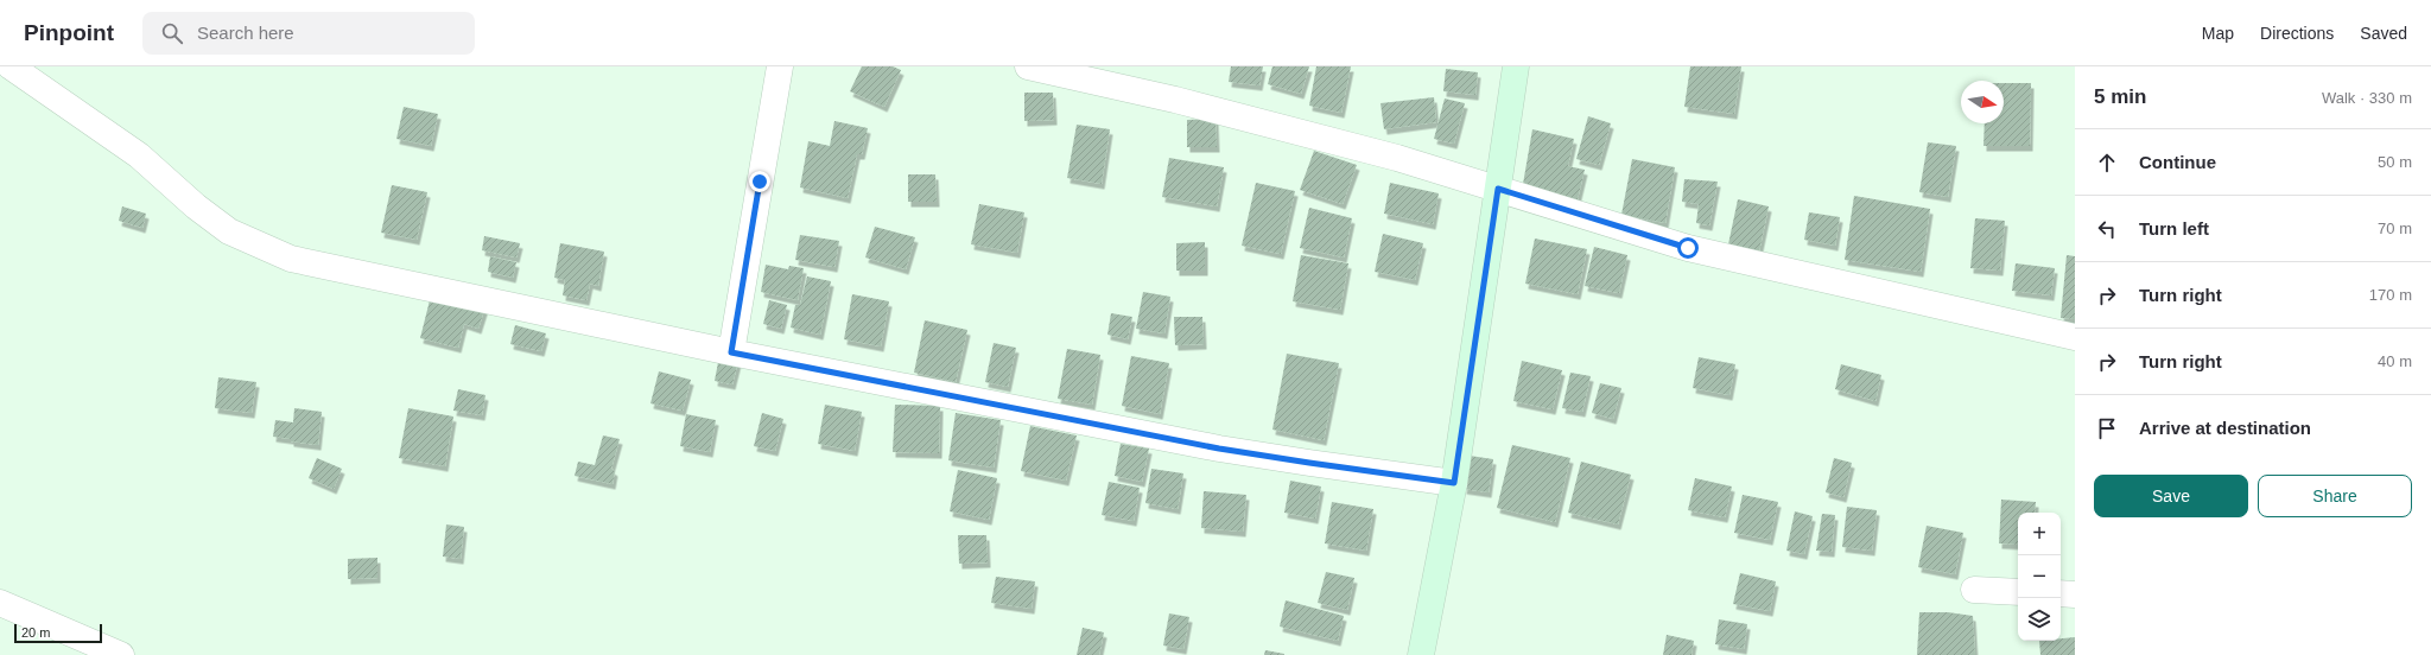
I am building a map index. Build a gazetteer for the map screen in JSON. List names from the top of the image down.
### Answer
{
  "scale_bar": "20 m",
  "north": "right",
  "page": {
    "header": "Pinpoint",
    "search": "Search here",
    "nav": ["Map", "Directions", "Saved"],
    "heading": ["5 min", "Walk · 330 m"],
    "list": [
      ["Continue", "50 m"],
      ["Turn left", "70 m"],
      ["Turn right", "170 m"],
      ["Turn right", "40 m"],
      "Arrive at destination"
    ],
    "buttons": ["Save", "Share"],
    "map_buttons": ["+", "−"],
    "scale": "20 m"
  }
}
